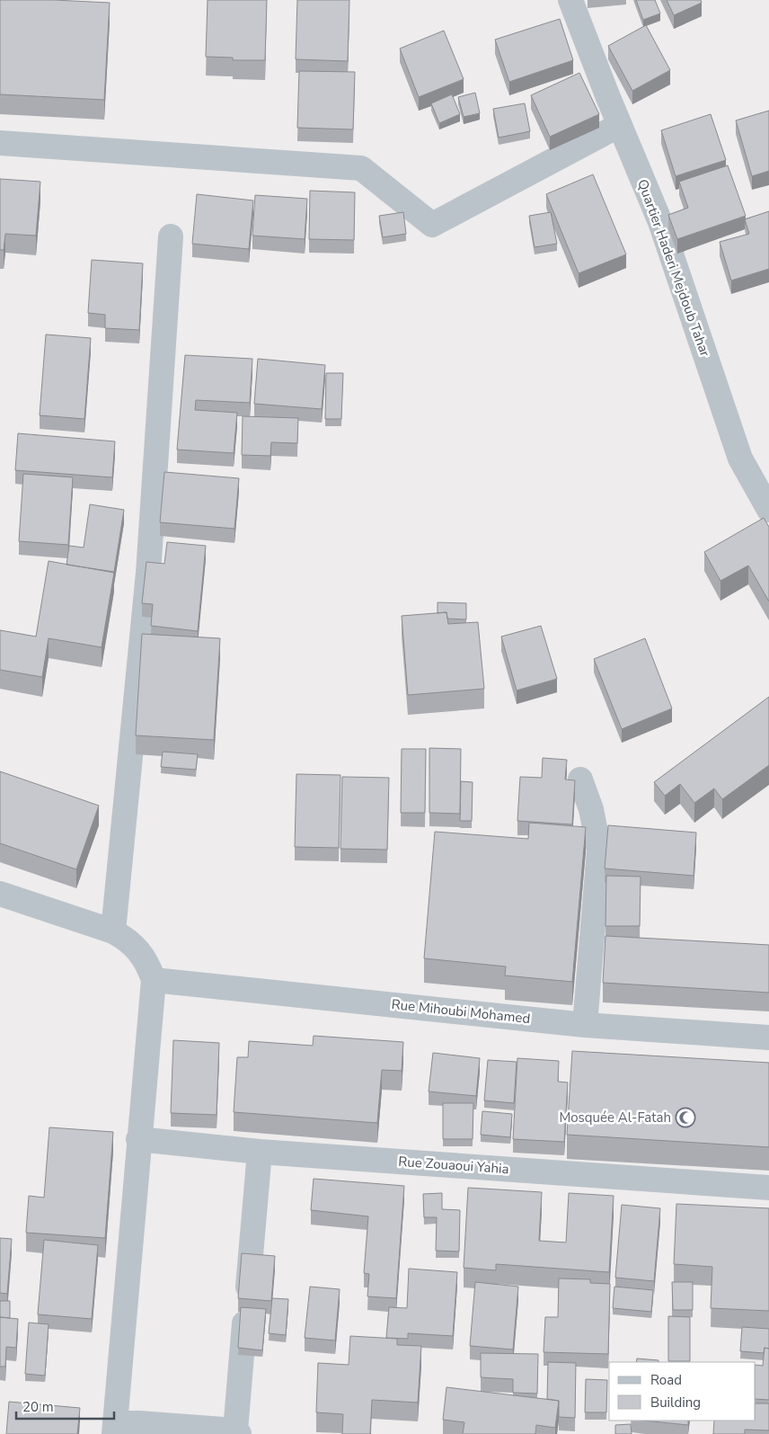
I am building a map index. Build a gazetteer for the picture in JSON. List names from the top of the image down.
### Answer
{
  "streets": {
    "street": ["Quartier Haderi Mejdoub Tahar", "Rue Mihoubi Mohamed", "Rue Zouaoui Yahia"]
  },
  "places": {
    "mosque": ["Mosquée Al-Fatah"]
  },
  "legend": ["Road", "Building"],
  "scale_bar": "20 m"
}
